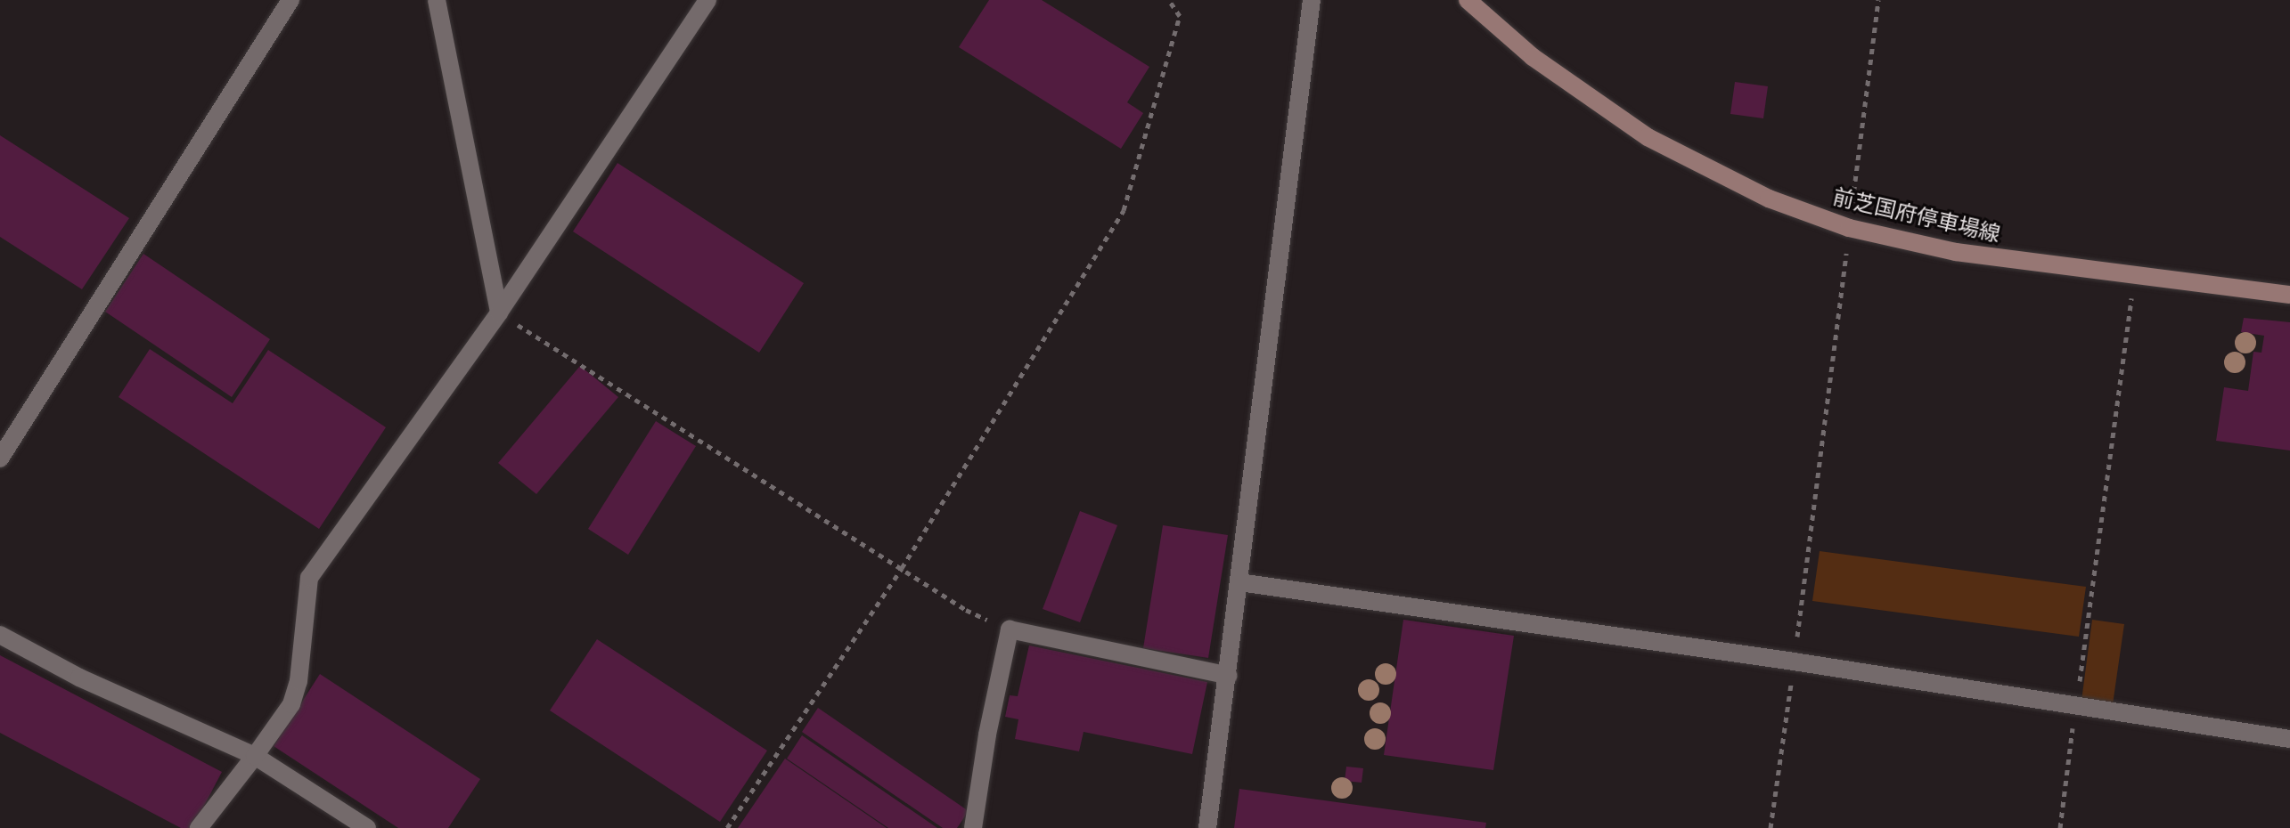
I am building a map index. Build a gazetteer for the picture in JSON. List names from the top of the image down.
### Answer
{
  "streets": {
    "main road": ["前芝国府停車場線"]
  }
}
